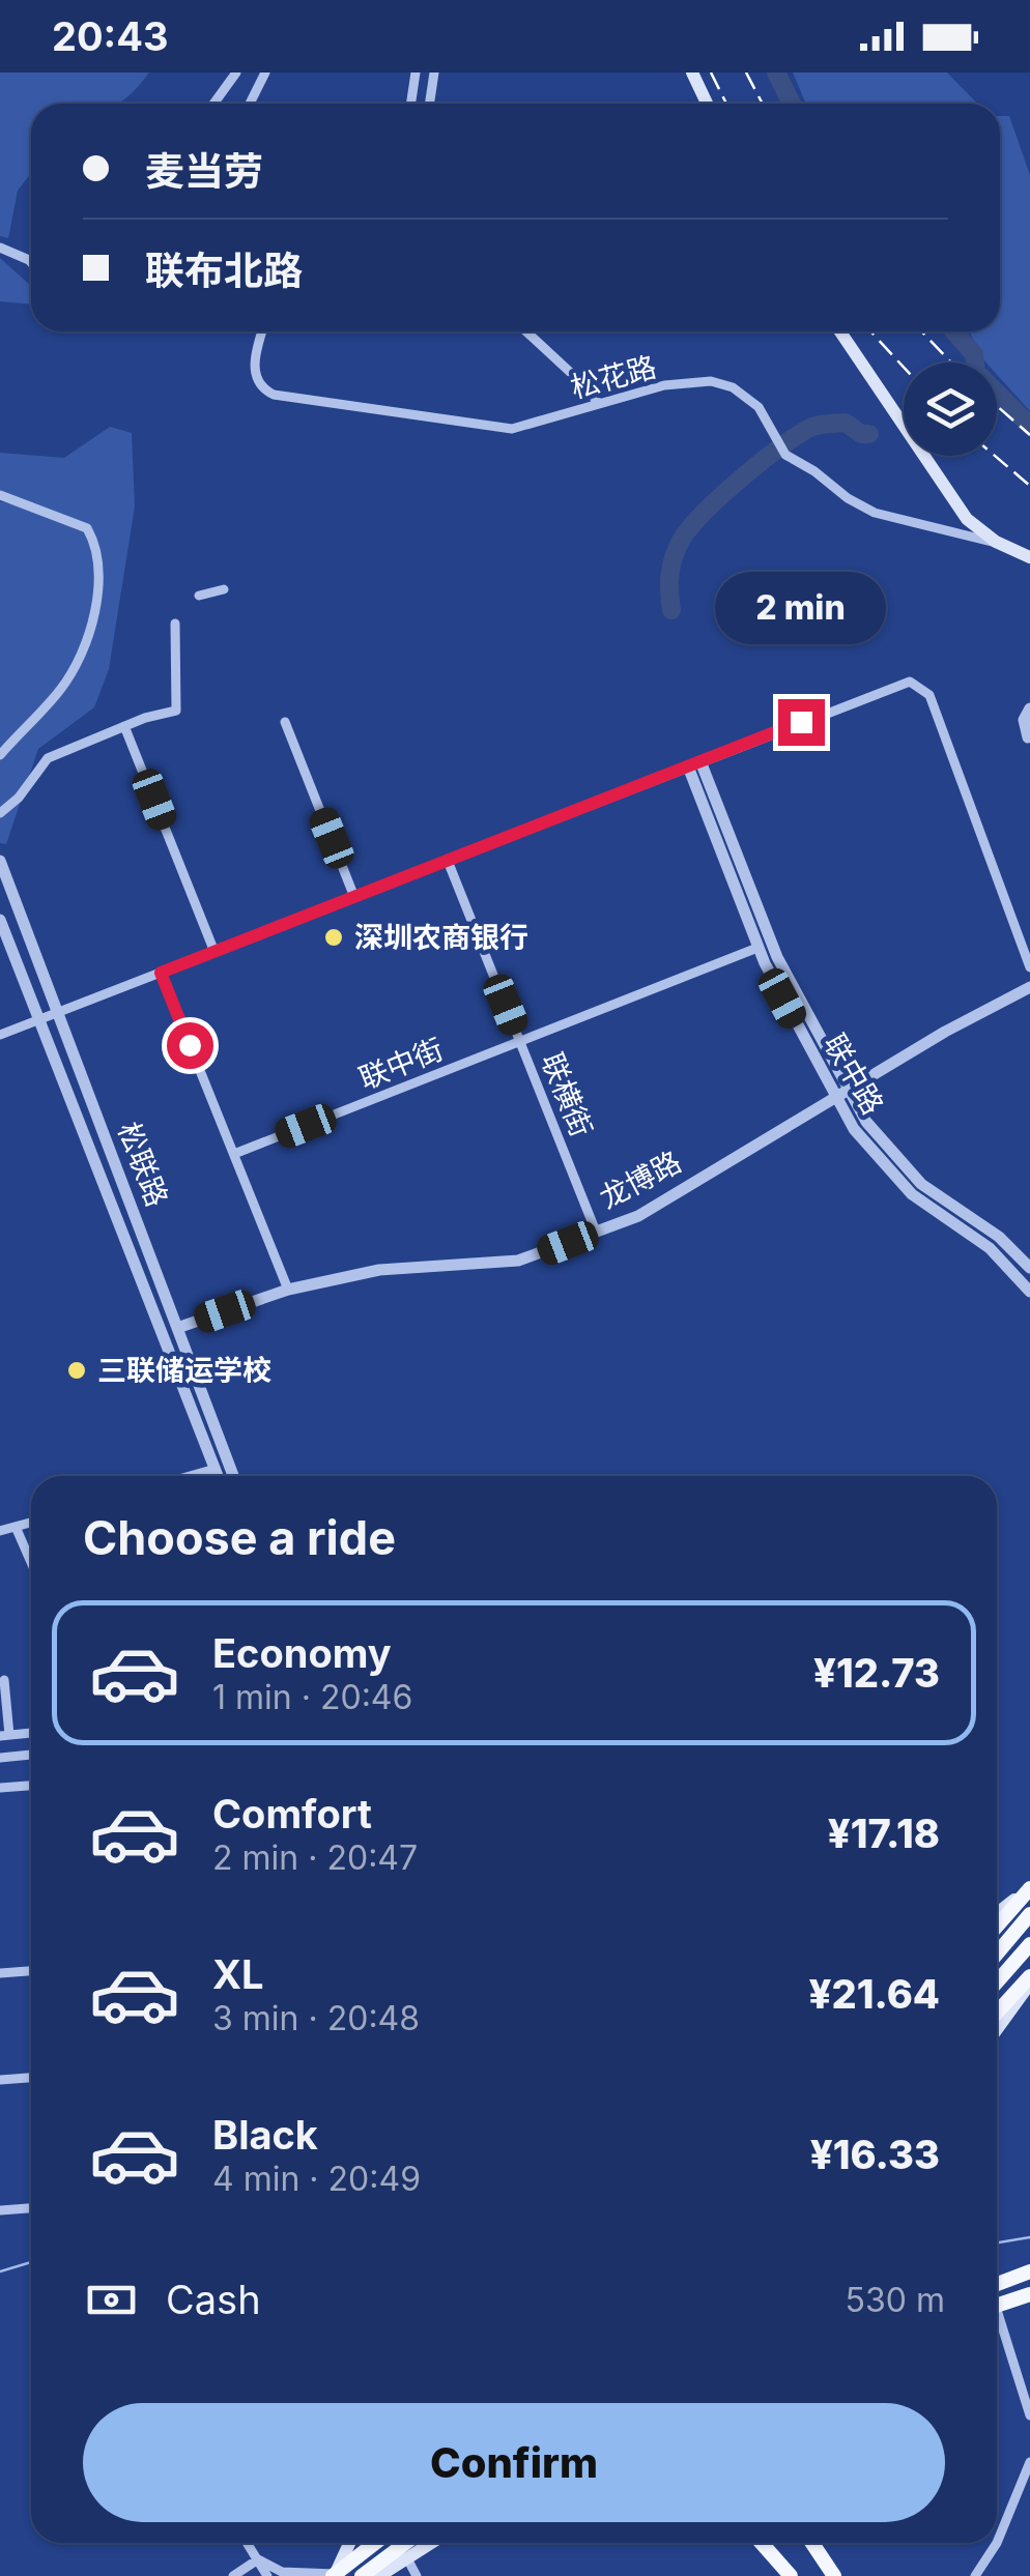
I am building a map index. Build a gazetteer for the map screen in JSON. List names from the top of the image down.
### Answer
{
  "streets": {
    "street": [
      "松花路",
      "联中街",
      "联中路",
      "联横街",
      "松联路",
      "龙博路"
    ]
  },
  "crossings": [
    ["联中街", "联中路"],
    ["联中街", "联横街"],
    ["联中路", "龙博路"],
    ["联横街", "龙博路"],
    ["松联路", "龙博路"]
  ],
  "places": ["深圳农商银行", "三联储运学校"],
  "page": {
    "status": "20:43",
    "banner": ["麦当劳", "联布北路"],
    "bubble": "2 min",
    "heading": "Choose a ride",
    "list": [
      {
        "name": "Economy",
        "note": "1 min · 20:46",
        "value": "¥12.73"
      },
      {
        "name": "Comfort",
        "note": "2 min · 20:47",
        "value": "¥17.18"
      },
      {
        "name": "XL",
        "note": "3 min · 20:48",
        "value": "¥21.64"
      },
      {
        "name": "Black",
        "note": "4 min · 20:49",
        "value": "¥16.33"
      }
    ],
    "pay": ["Cash", "530 m"],
    "buttons": "Confirm"
  }
}
